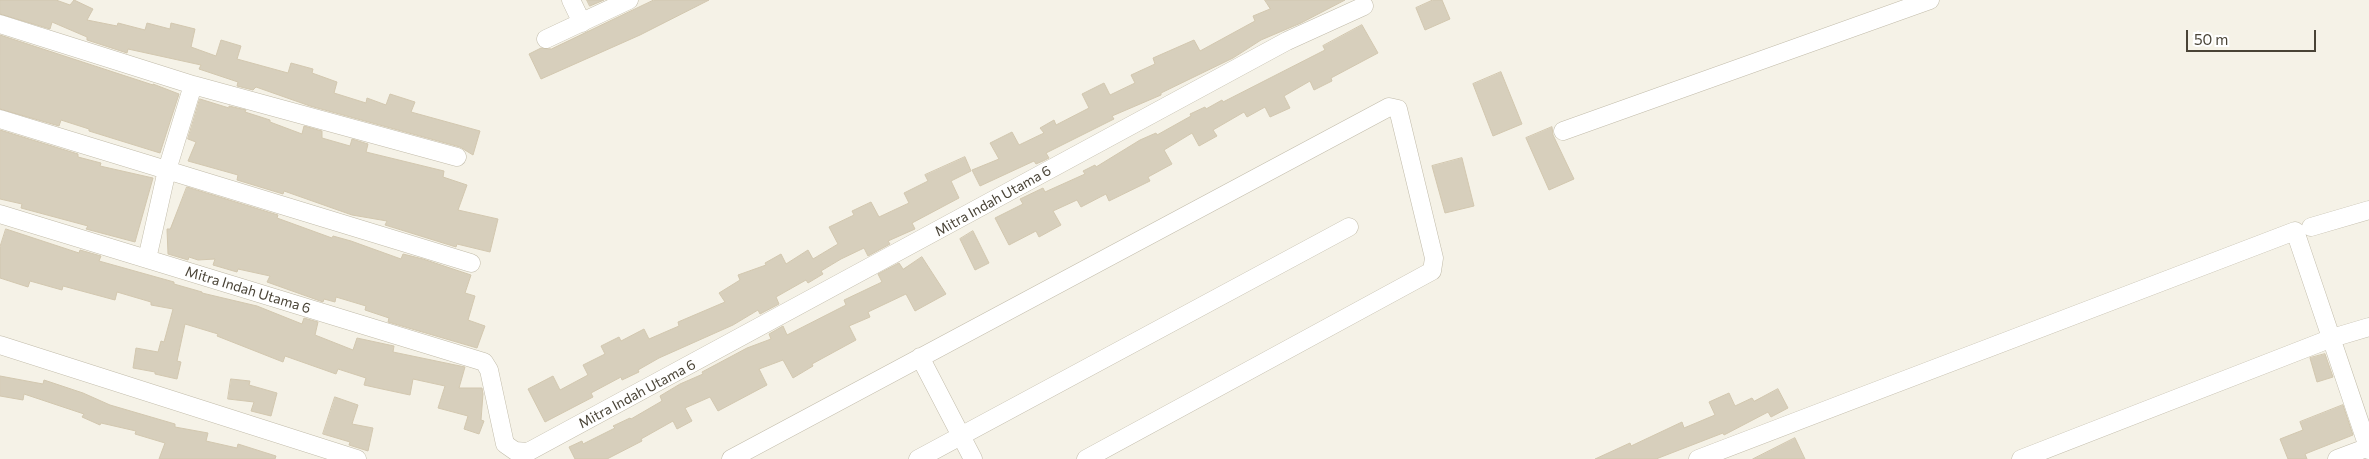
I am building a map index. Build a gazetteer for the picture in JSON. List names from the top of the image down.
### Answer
{
  "streets": {
    "street": ["Mitra Indah Utama 6"]
  },
  "scale_bar": "50 m"
}
